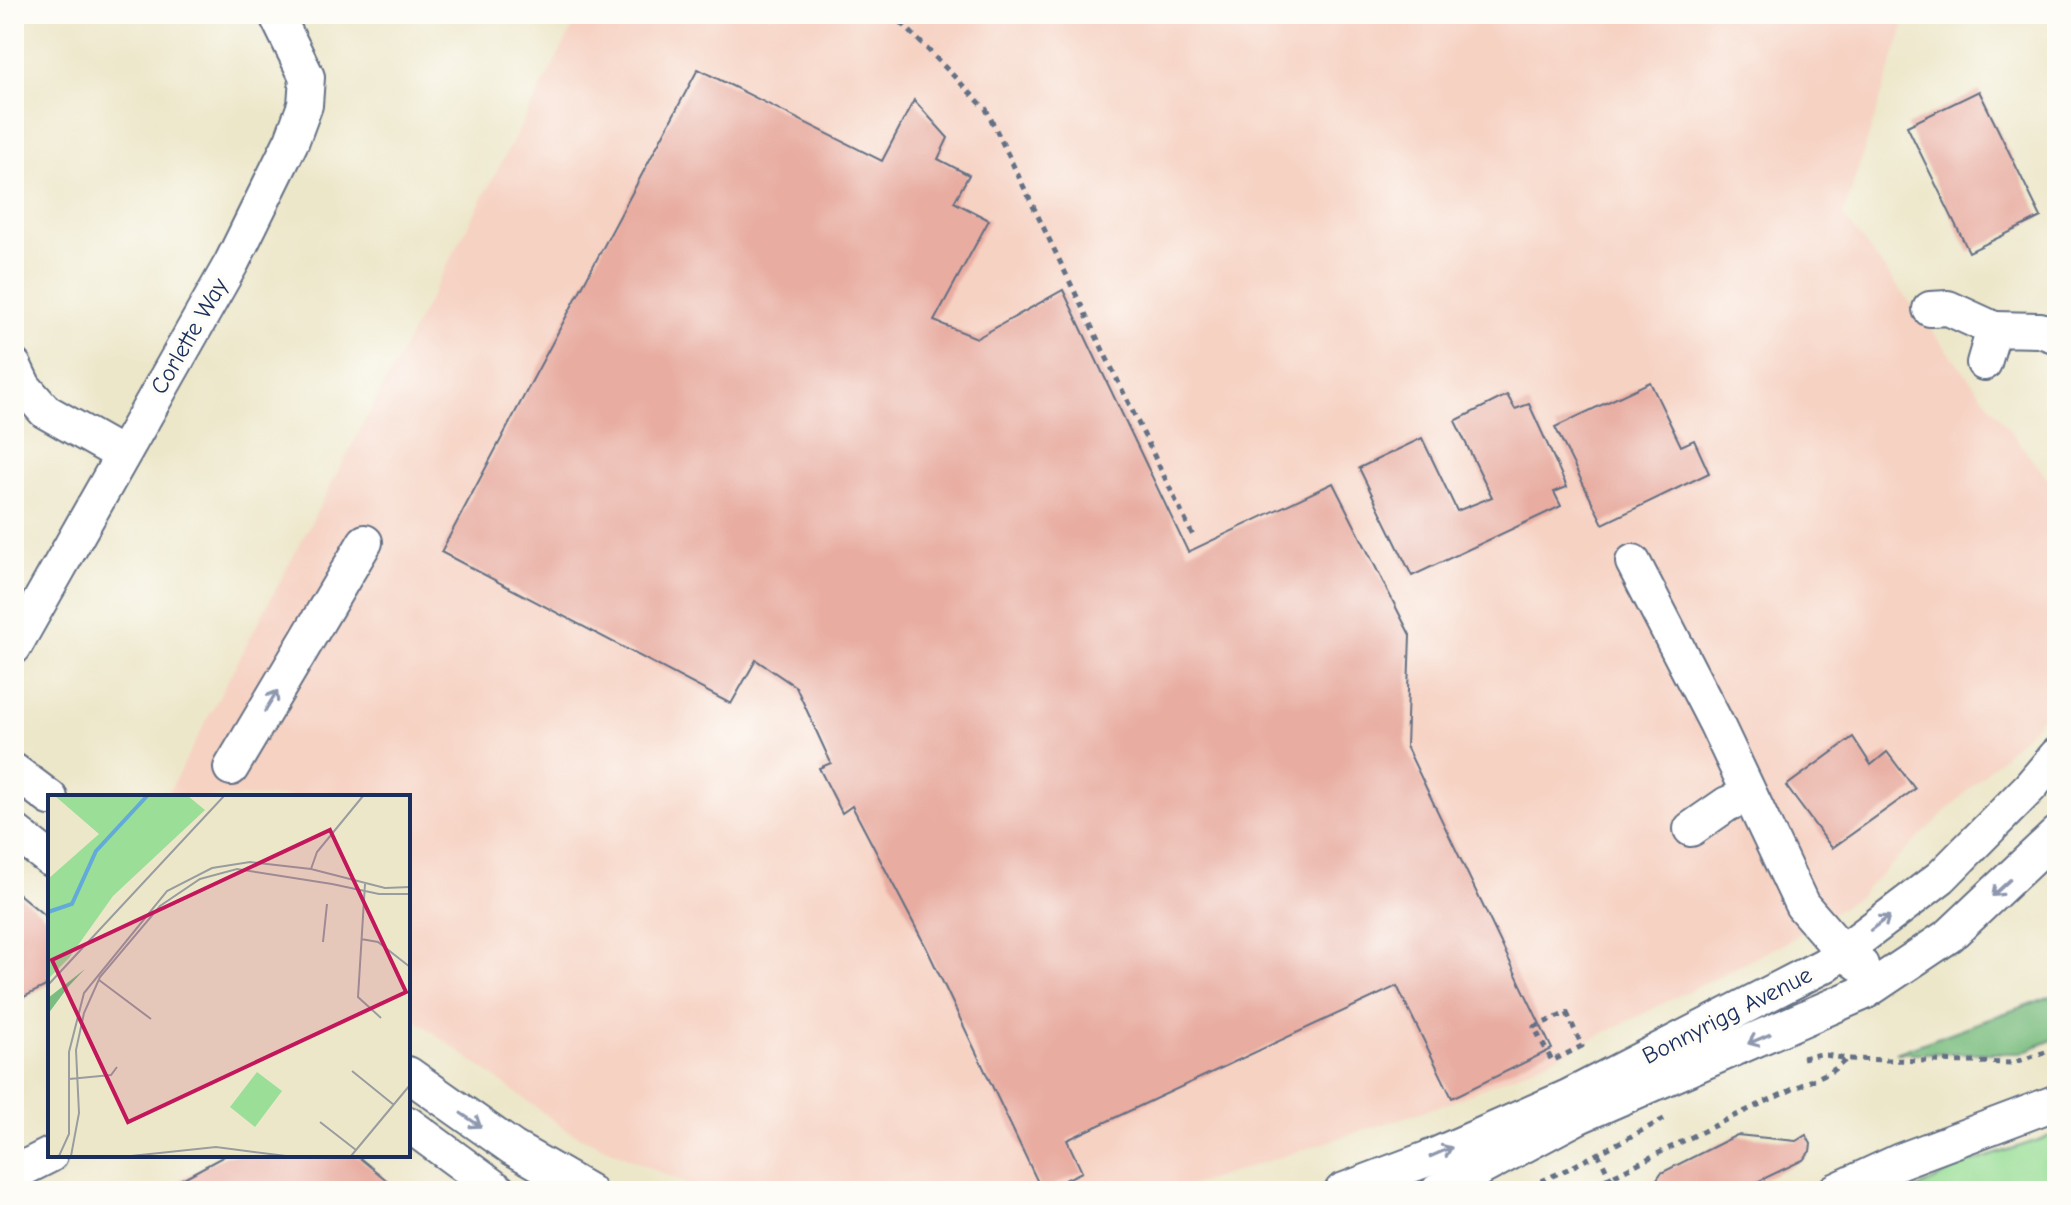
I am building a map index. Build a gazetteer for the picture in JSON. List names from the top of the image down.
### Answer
{
  "streets": {
    "street": ["Corlette Way", "Bonnyrigg Avenue"]
  }
}
